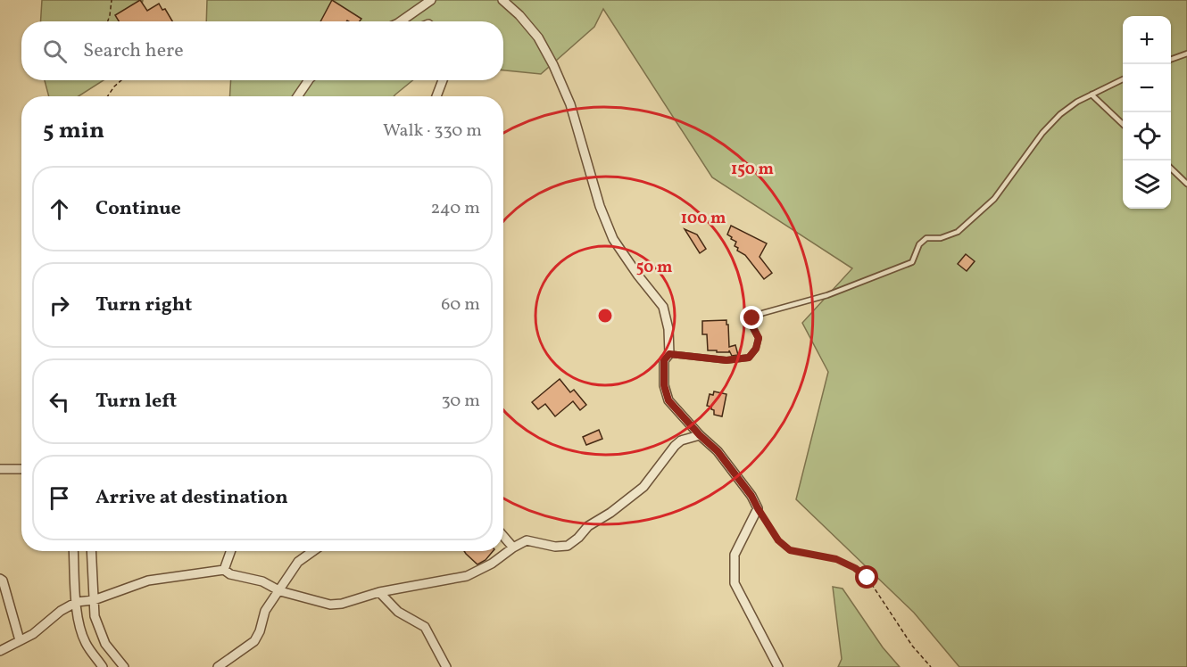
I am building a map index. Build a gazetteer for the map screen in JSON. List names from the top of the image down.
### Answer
{
  "page": {
    "map_buttons": ["+", "−"],
    "search": "Search here",
    "heading": ["5 min", "Walk · 330 m"],
    "list": [
      ["Continue", "240 m"],
      ["Turn right", "60 m"],
      ["Turn left", "30 m"],
      "Arrive at destination"
    ]
  },
  "rings": ["150 m", "100 m", "50 m"]
}
